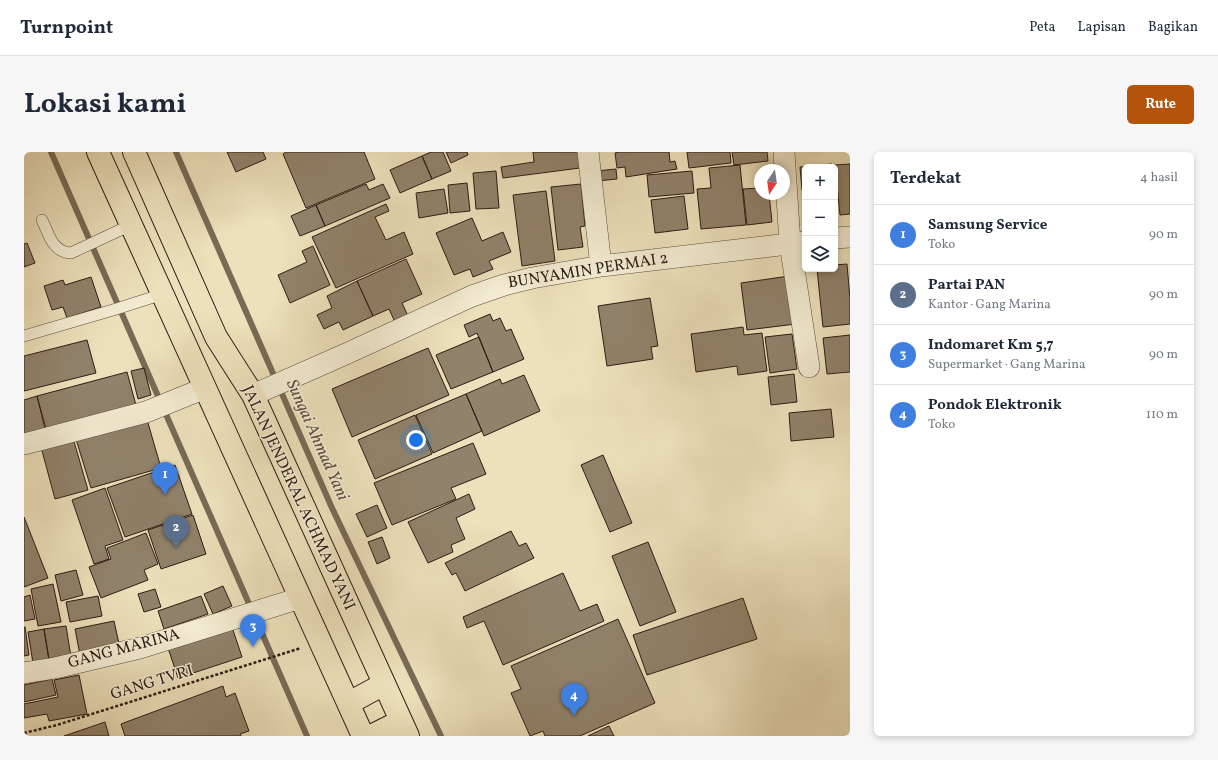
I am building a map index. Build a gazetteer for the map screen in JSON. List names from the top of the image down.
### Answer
{
  "streets": {
    "highway": ["JALAN JENDERAL ACHMAD YANI"],
    "street": ["BUNYAMIN PERMAI 2", "GANG MARINA"],
    "path": ["GANG TVRI"]
  },
  "crossings": [
    ["BUNYAMIN PERMAI 2", "JALAN JENDERAL ACHMAD YANI"]
  ],
  "water": ["Sungai Ahmad Yani"],
  "north": "bottom",
  "page": {
    "header": "Turnpoint",
    "nav": ["Peta", "Lapisan", "Bagikan"],
    "title": "Lokasi kami",
    "buttons": "Rute",
    "heading": ["Terdekat", "4 hasil"],
    "map_buttons": ["+", "−"],
    "list": [
      {
        "mark": "1",
        "name": "Samsung Service",
        "note": "Toko",
        "value": "90 m"
      },
      {
        "mark": "2",
        "name": "Partai PAN",
        "note": "Kantor · Gang Marina",
        "value": "90 m"
      },
      {
        "mark": "3",
        "name": "Indomaret Km 5,7",
        "note": "Supermarket · Gang Marina",
        "value": "90 m"
      },
      {
        "mark": "4",
        "name": "Pondok Elektronik",
        "note": "Toko",
        "value": "110 m"
      }
    ],
    "pins": [
      "1",
      "2",
      "3",
      "4"
    ]
  }
}
